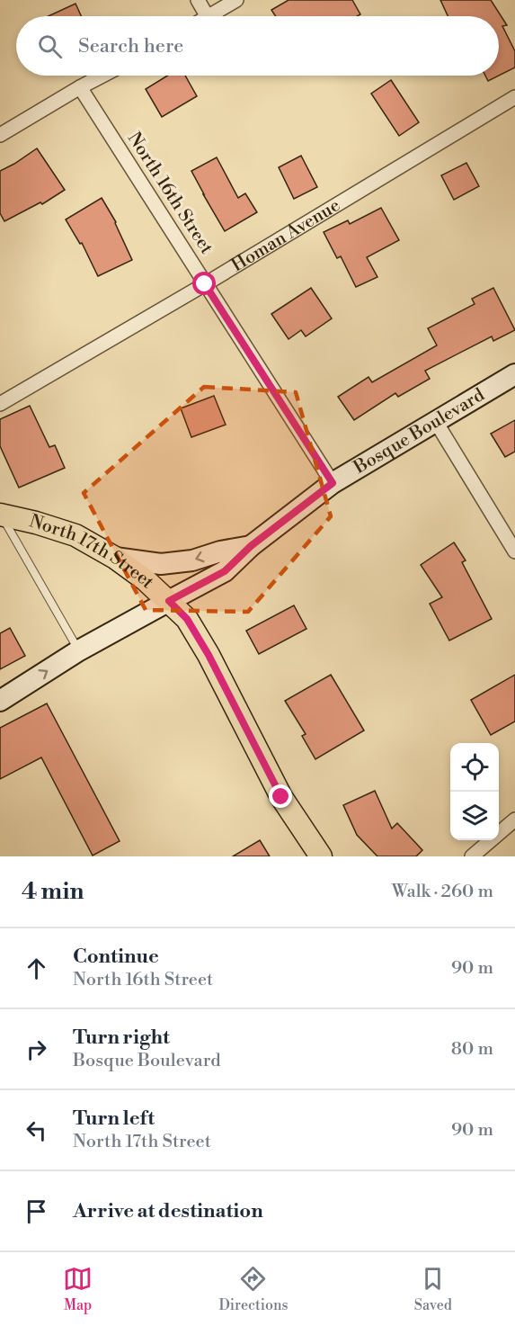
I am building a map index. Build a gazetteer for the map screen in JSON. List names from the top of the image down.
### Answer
{
  "streets": {
    "main road": ["Bosque Boulevard", "North 17th Street"],
    "street": ["North 16th Street", "Homan Avenue"]
  },
  "crossings": [
    ["North 16th Street", "Homan Avenue"],
    ["North 16th Street", "Bosque Boulevard"],
    ["Bosque Boulevard", "North 17th Street"]
  ],
  "page": {
    "search": "Search here",
    "heading": ["4 min", "Walk · 260 m"],
    "list": [
      ["Continue", "North 16th Street", "90 m"],
      ["Turn right", "Bosque Boulevard", "80 m"],
      ["Turn left", "North 17th Street", "90 m"],
      "Arrive at destination"
    ],
    "nav": ["Map", "Directions", "Saved"]
  }
}
